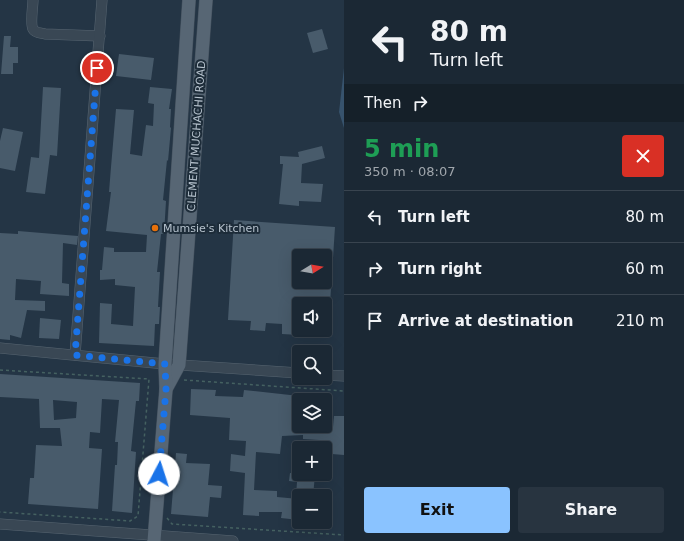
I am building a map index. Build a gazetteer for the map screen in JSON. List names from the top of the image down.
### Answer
{
  "streets": {
    "main road": ["CLEMENT MUCHACHI ROAD"]
  },
  "places": ["Mumsie's Kitchen"],
  "north": "right",
  "page": {
    "turn": ["80 m", "Turn left"],
    "then": "Then",
    "heading": ["5 min", "350 m · 08:07"],
    "list": [
      {
        "name": "Turn left",
        "value": "80 m"
      },
      {
        "name": "Turn right",
        "value": "60 m"
      },
      {
        "name": "Arrive at destination",
        "value": "210 m"
      }
    ],
    "map_buttons": ["+", "−"],
    "buttons": ["Exit", "Share"]
  }
}
